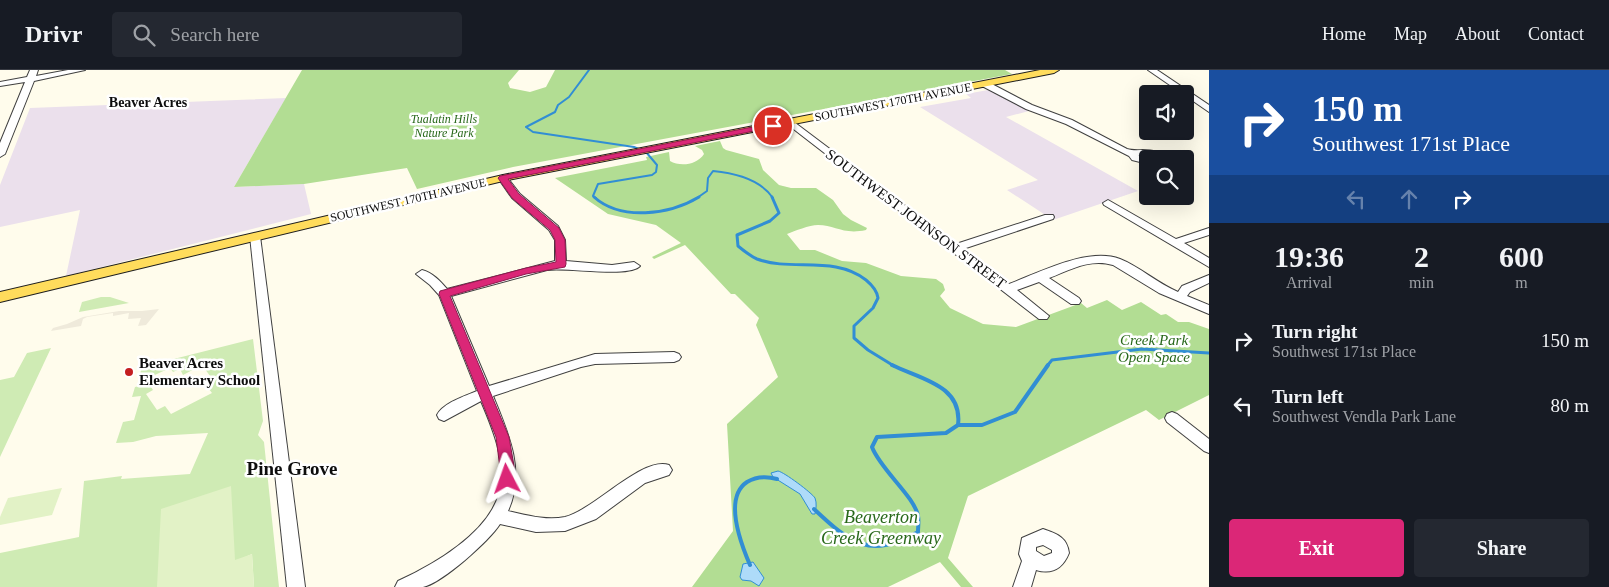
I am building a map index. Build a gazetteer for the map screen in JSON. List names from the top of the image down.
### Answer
{
  "streets": {
    "main road": ["SOUTHWEST 170TH AVENUE"],
    "street": ["SOUTHWEST JOHNSON STREET"]
  },
  "crossings": [
    ["SOUTHWEST 170TH AVENUE", "SOUTHWEST JOHNSON STREET"]
  ],
  "districts": ["Beaver Acres", "Pine Grove"],
  "parks": ["Tualatin Hills Nature Park", "Creek Park Open Space", "Beaverton Creek Greenway"],
  "places": ["Beaver Acres Elementary School"],
  "page": {
    "header": "Drivr",
    "search": "Search here",
    "nav": [
      "Home",
      "Map",
      "About",
      "Contact"
    ],
    "turn": ["150 m", "Southwest 171st Place"],
    "eta": [
      "19:36",
      "Arrival",
      "2",
      "min",
      "600",
      "m"
    ],
    "list": [
      {
        "name": "Turn right",
        "note": "Southwest 171st Place",
        "value": "150 m"
      },
      {
        "name": "Turn left",
        "note": "Southwest Vendla Park Lane",
        "value": "80 m"
      }
    ],
    "buttons": ["Exit", "Share"]
  }
}
